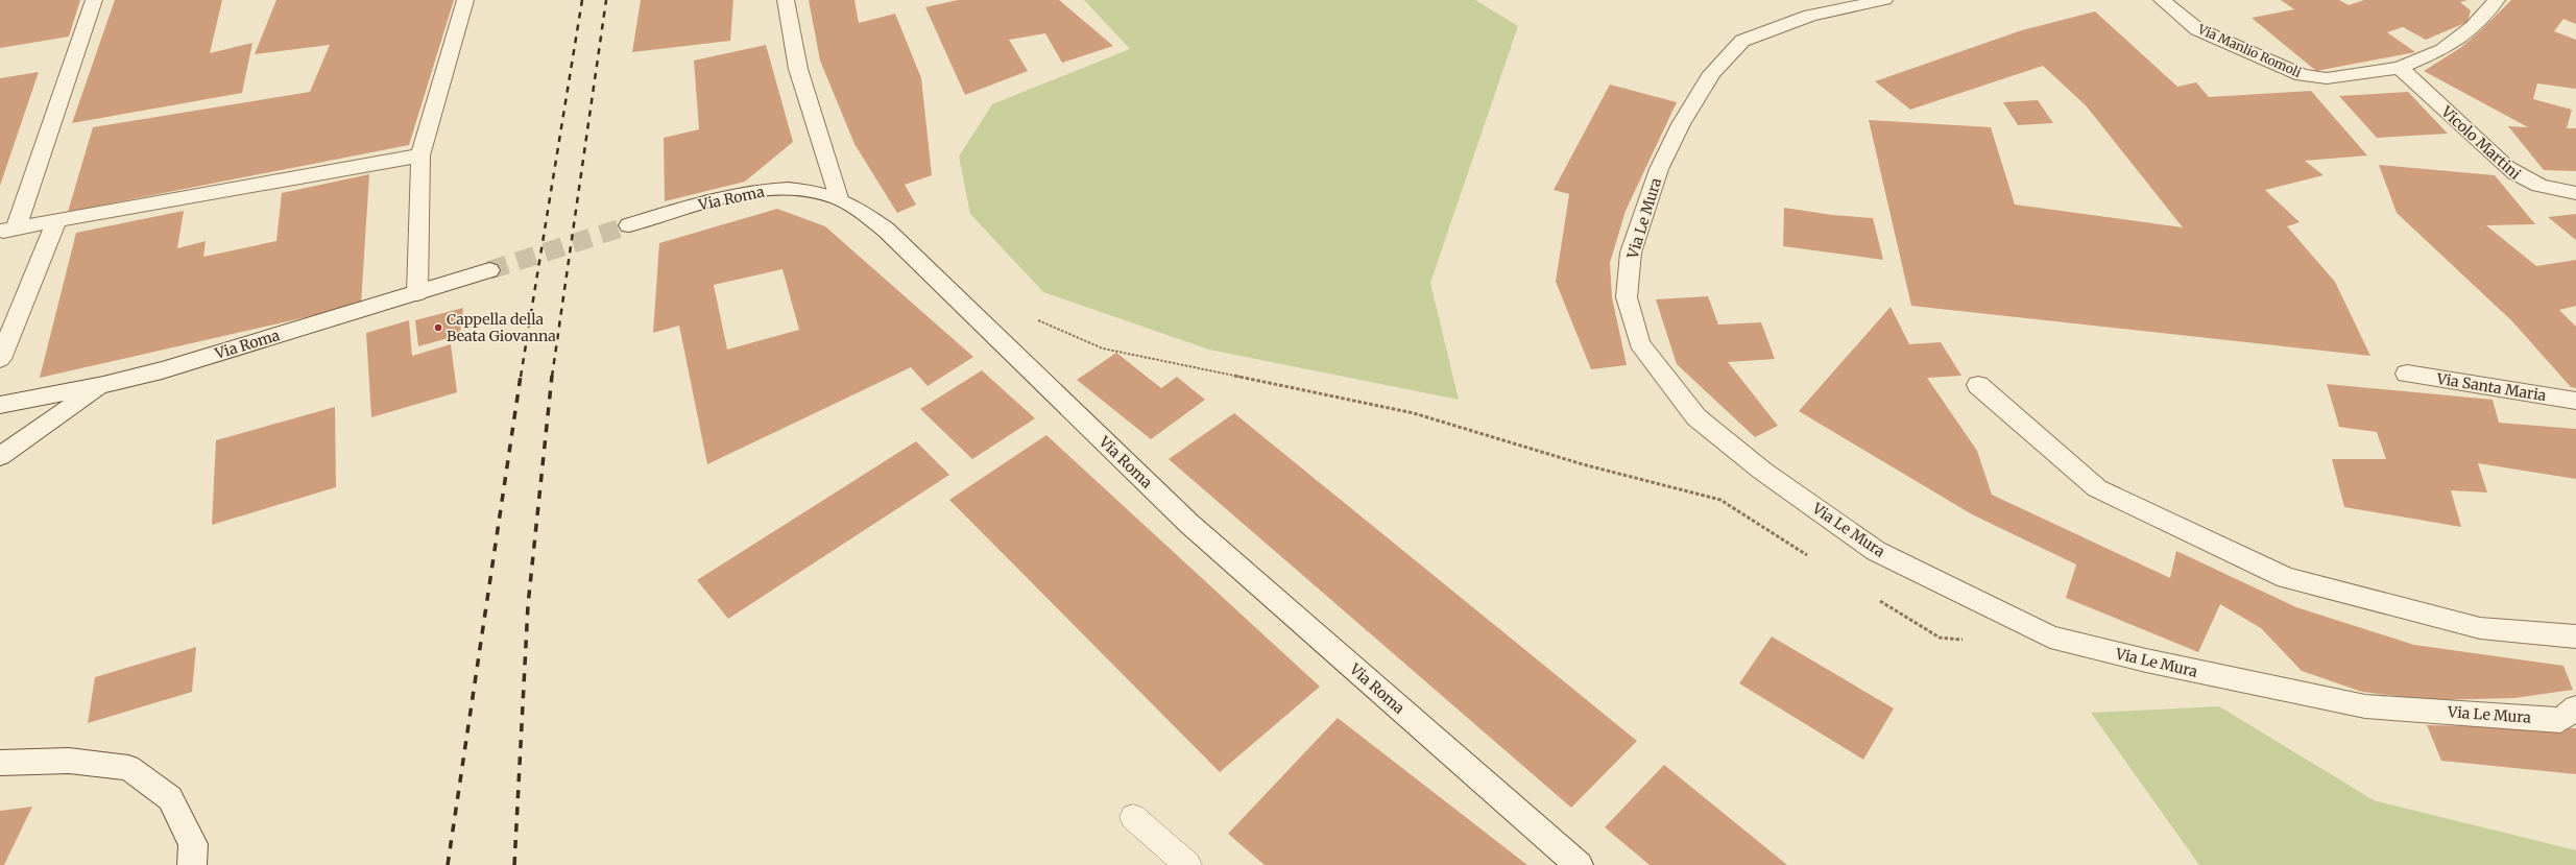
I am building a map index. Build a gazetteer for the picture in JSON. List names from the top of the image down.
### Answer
{
  "streets": {
    "street": [
      "Via Manlio Romoli",
      "Vicolo Martini",
      "Via Roma",
      "Via Le Mura",
      "Via Santa Maria"
    ]
  },
  "crossings": [
    ["Via Manlio Romoli", "Vicolo Martini"]
  ],
  "places": ["Cappella della Beata Giovanna"]
}
